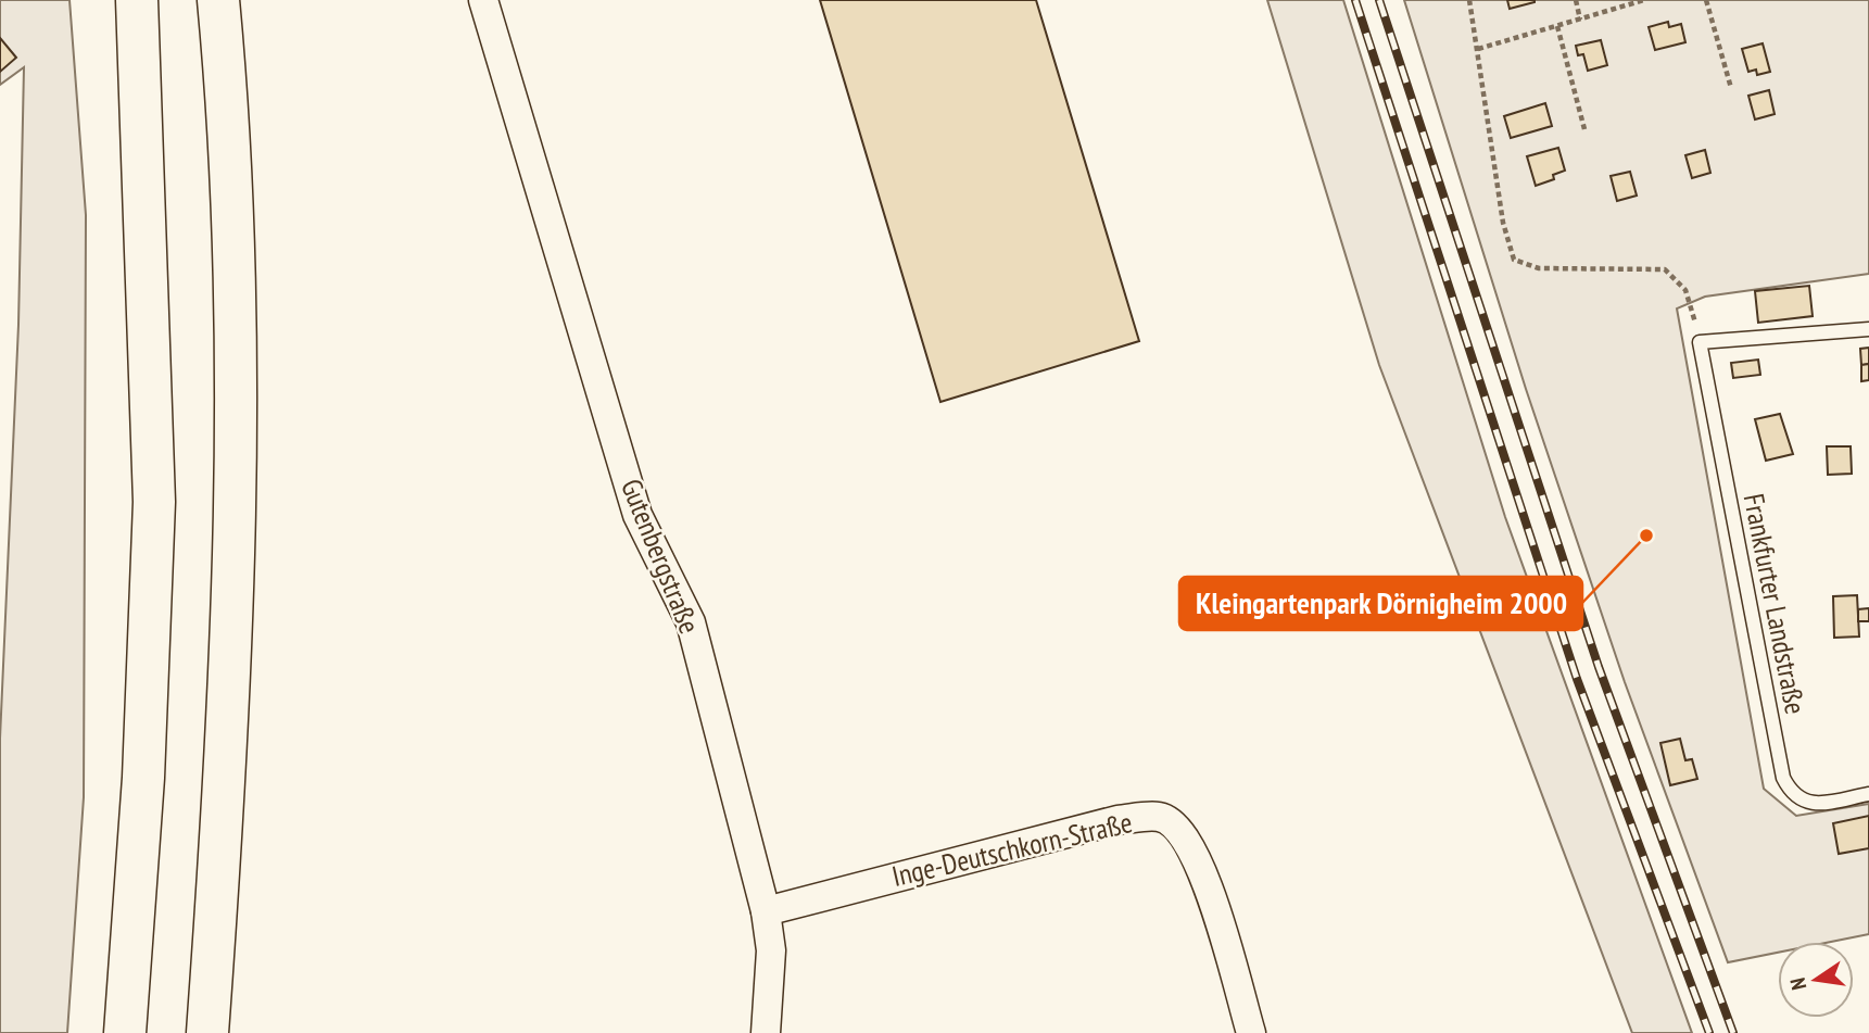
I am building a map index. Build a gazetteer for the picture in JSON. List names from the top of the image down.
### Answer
{
  "streets": {
    "street": ["Gutenbergstraße", "Inge-Deutschkorn-Straße"],
    "lane": ["Frankfurter Landstraße"]
  },
  "crossings": [
    ["Gutenbergstraße", "Inge-Deutschkorn-Straße"]
  ],
  "places": ["Kleingartenpark Dörnigheim 2000"],
  "north": "left"
}
